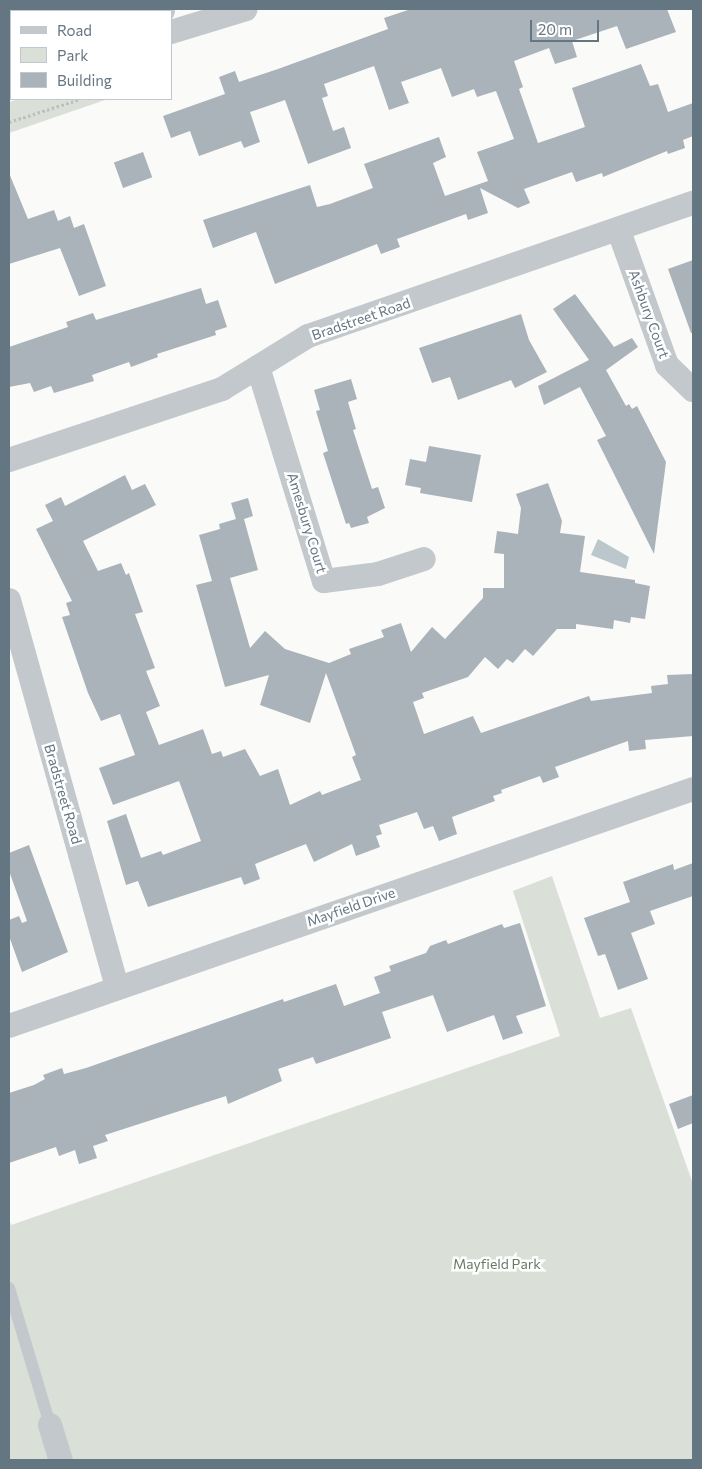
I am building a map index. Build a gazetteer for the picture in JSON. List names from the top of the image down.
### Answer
{
  "streets": {
    "street": [
      "Ashbury Court",
      "Bradstreet Road",
      "Amesbury Court",
      "Mayfield Drive"
    ]
  },
  "crossings": [
    ["Ashbury Court", "Bradstreet Road"],
    ["Bradstreet Road", "Amesbury Court"],
    ["Bradstreet Road", "Mayfield Drive"]
  ],
  "parks": ["Mayfield Park"],
  "legend": ["Road", "Park", "Building"],
  "scale_bar": "20 m"
}
